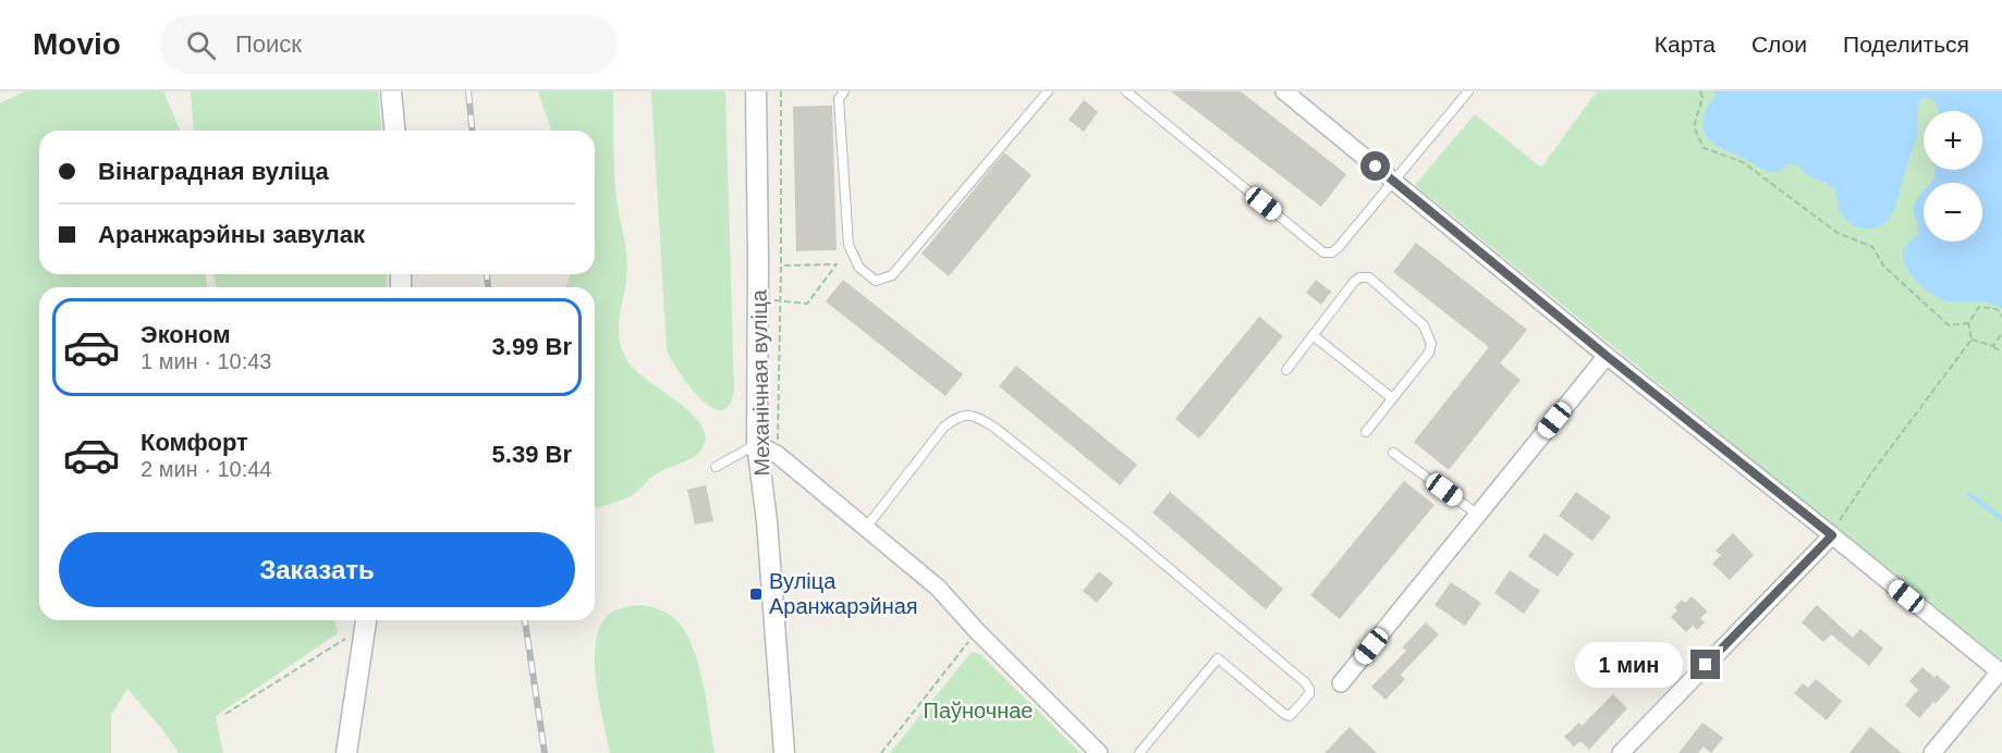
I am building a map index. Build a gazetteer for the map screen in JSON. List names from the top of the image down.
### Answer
{
  "streets": {
    "street": ["Механічная вуліца"]
  },
  "parks": ["Паўночнае"],
  "places": {
    "transit": ["Вуліца Аранжарэйная"]
  },
  "page": {
    "header": "Movio",
    "search": "Поиск",
    "nav": ["Карта", "Слои", "Поделиться"],
    "map_buttons": ["+", "−"],
    "banner": ["Вінаградная вуліца", "Аранжарэйны завулак"],
    "list": [
      {
        "name": "Эконом",
        "note": "1 мин · 10:43",
        "value": "3.99 Br"
      },
      {
        "name": "Комфорт",
        "note": "2 мин · 10:44",
        "value": "5.39 Br"
      }
    ],
    "buttons": "Заказать",
    "bubble": "1 мин"
  }
}
